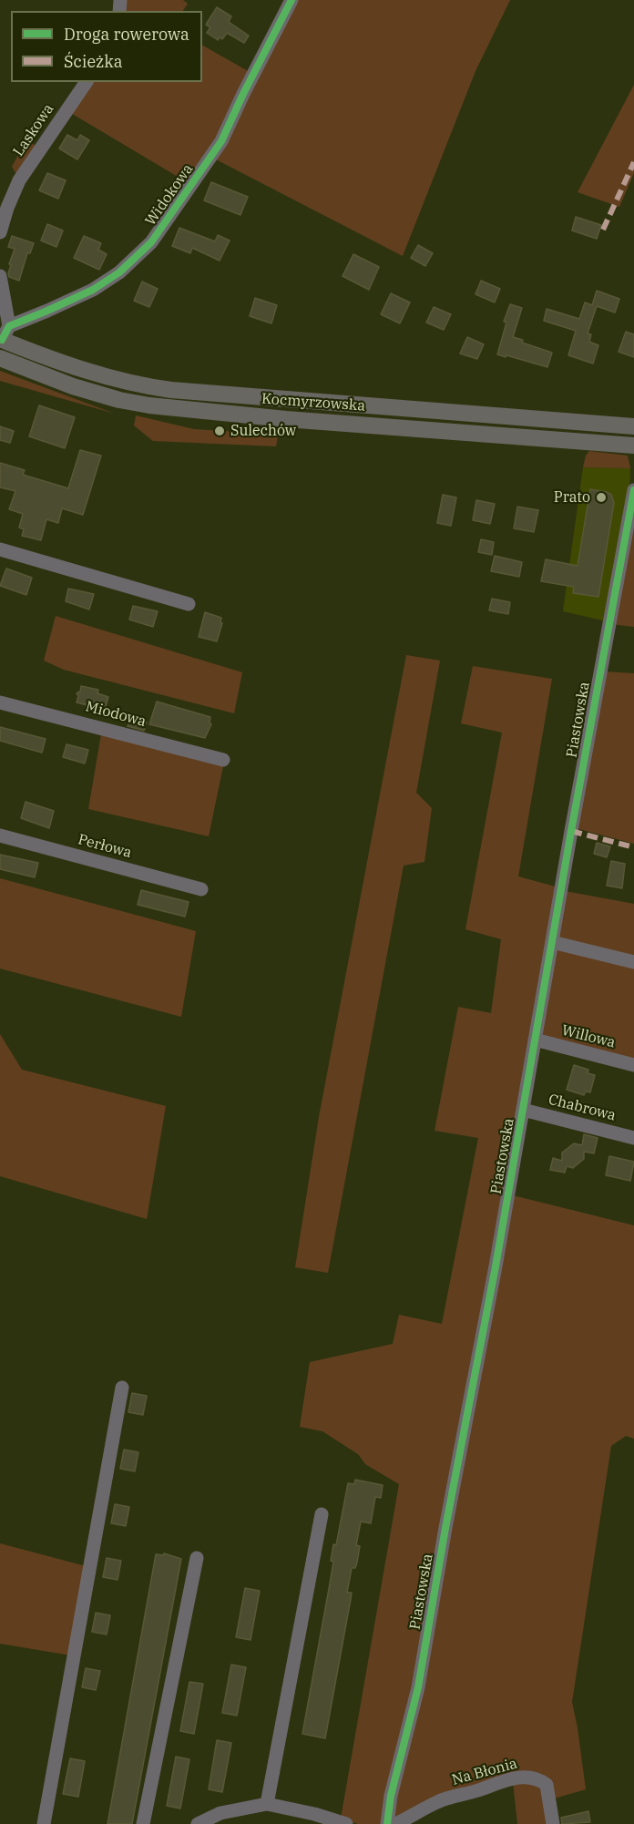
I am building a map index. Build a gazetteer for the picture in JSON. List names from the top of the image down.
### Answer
{
  "streets": {
    "main road": ["Kocmyrzowska"],
    "street": [
      "Laskowa",
      "Widokowa",
      "Miodowa",
      "Piastowska",
      "Perłowa",
      "Willowa",
      "Chabrowa",
      "Na Błonia"
    ]
  },
  "crossings": [
    ["Widokowa", "Kocmyrzowska"],
    ["Piastowska", "Willowa"],
    ["Piastowska", "Chabrowa"]
  ],
  "places": ["Sulechów", "Prato"],
  "legend": ["Droga rowerowa", "Ścieżka"]
}
